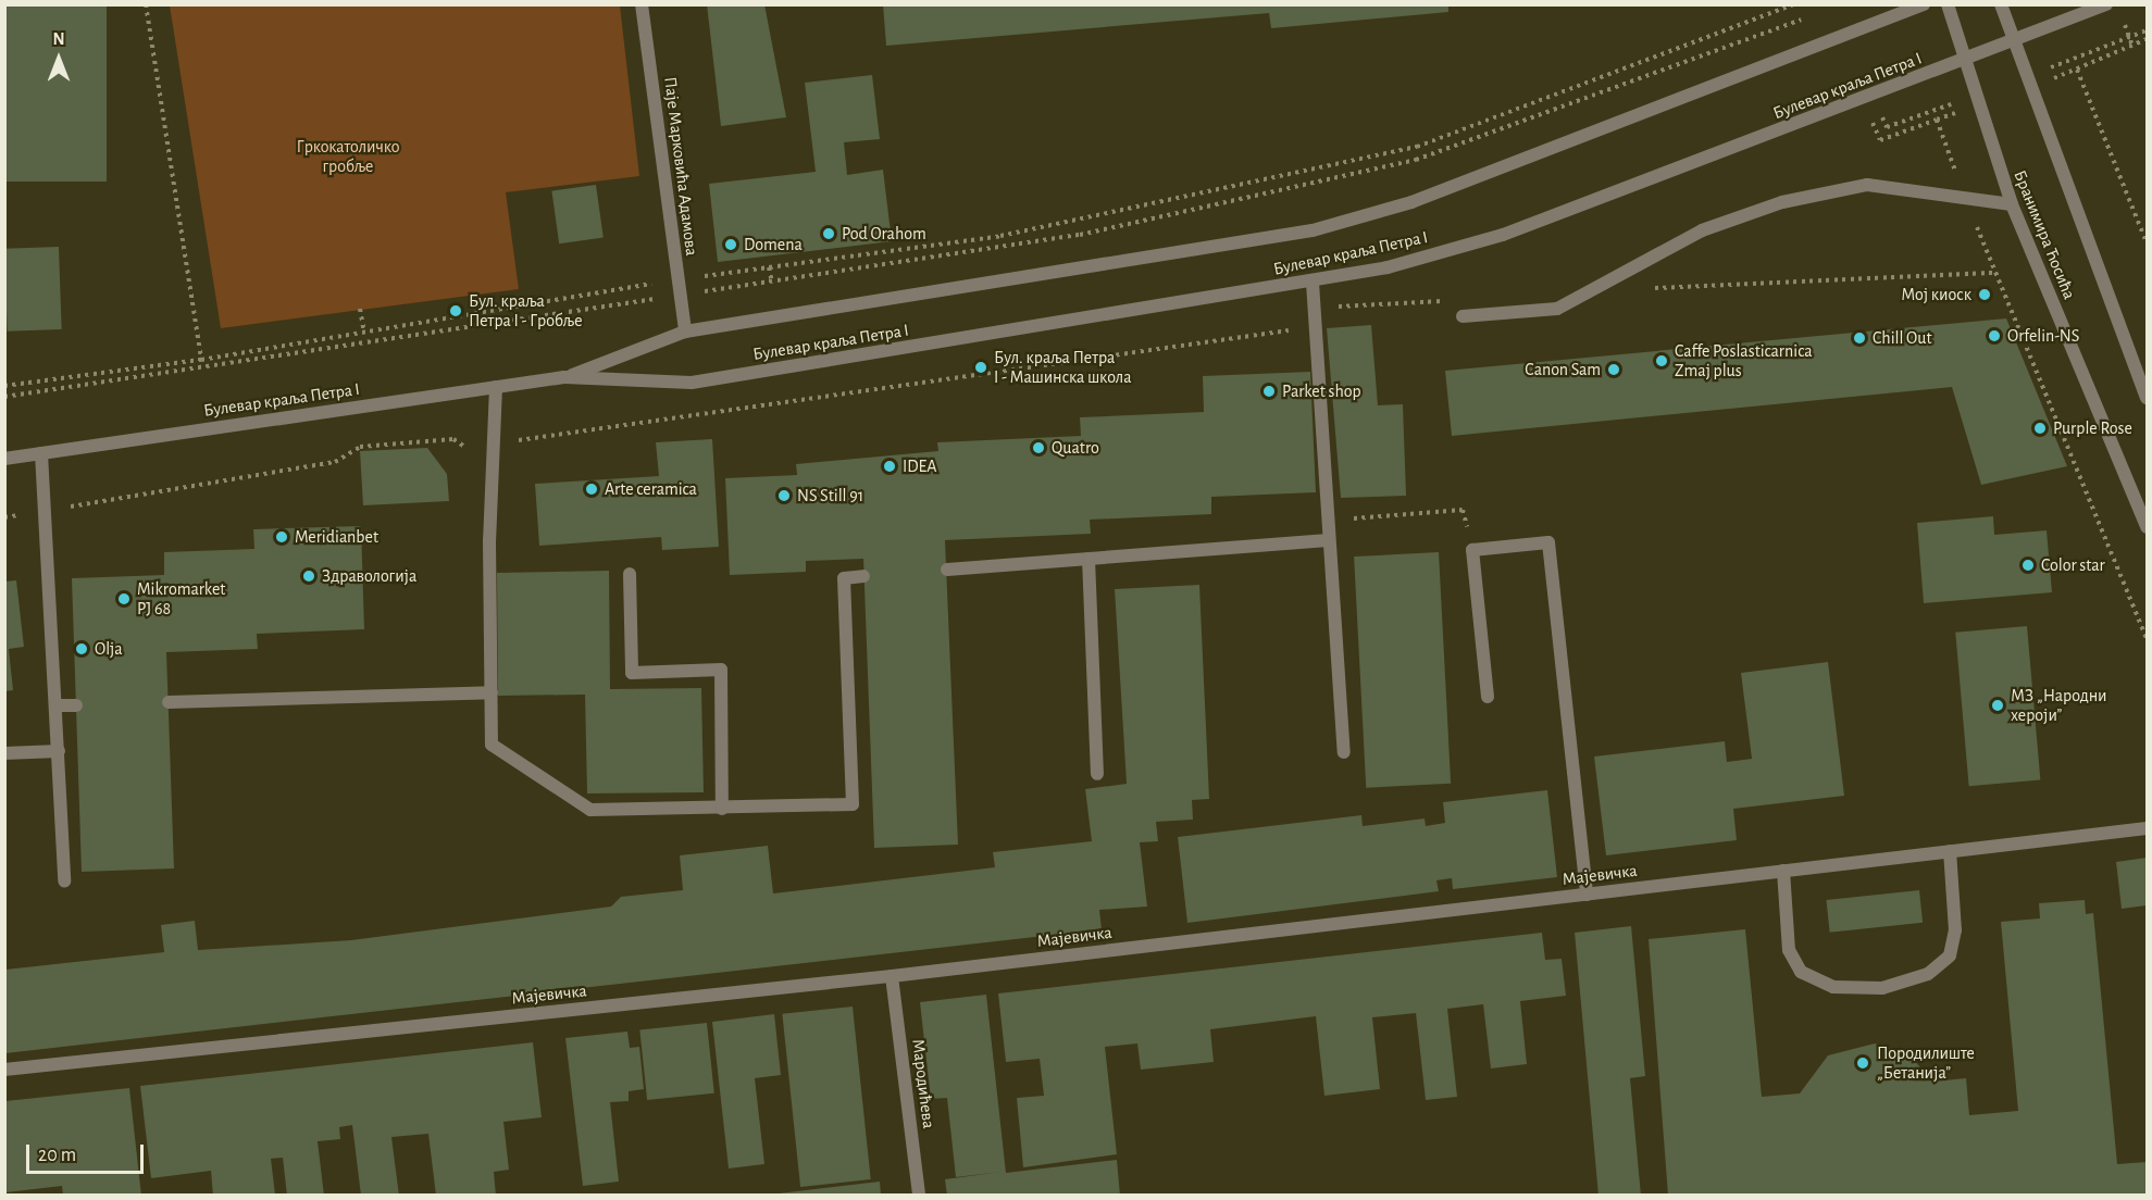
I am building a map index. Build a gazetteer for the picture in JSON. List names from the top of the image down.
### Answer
{
  "streets": {
    "street": [
      "Булевар краља Петра I",
      "Паје Марковића Адамова",
      "Бранимира Ћосића",
      "Мајевичка",
      "Мародићева"
    ]
  },
  "crossings": [
    ["Булевар краља Петра I", "Паје Марковића Адамова"],
    ["Булевар краља Петра I", "Бранимира Ћосића"],
    ["Мајевичка", "Мародићева"]
  ],
  "parks": ["Гркокатоличко гробље"],
  "places": [
    "Pod Orahom",
    "Domena",
    "Мој киоск",
    "Бул. краља Петра I - Гробље",
    "Orfelin-NS",
    "Chill Out",
    "Caffe Poslasticarnica Zmaj plus",
    "Бул. краља Петра I - Машинска школа",
    "Canon Sam",
    "Parket shop",
    "Purple Rose",
    "Quatro",
    "IDEA",
    "Arte ceramica",
    "NS Still 91",
    "Meridianbet",
    "Color star",
    "Здравологија",
    "Mikromarket PJ 68",
    "Olja",
    "МЗ „Народни хероји”",
    "Породилиште „Бетанија”"
  ],
  "scale_bar": "20 m",
  "north": "top"
}
